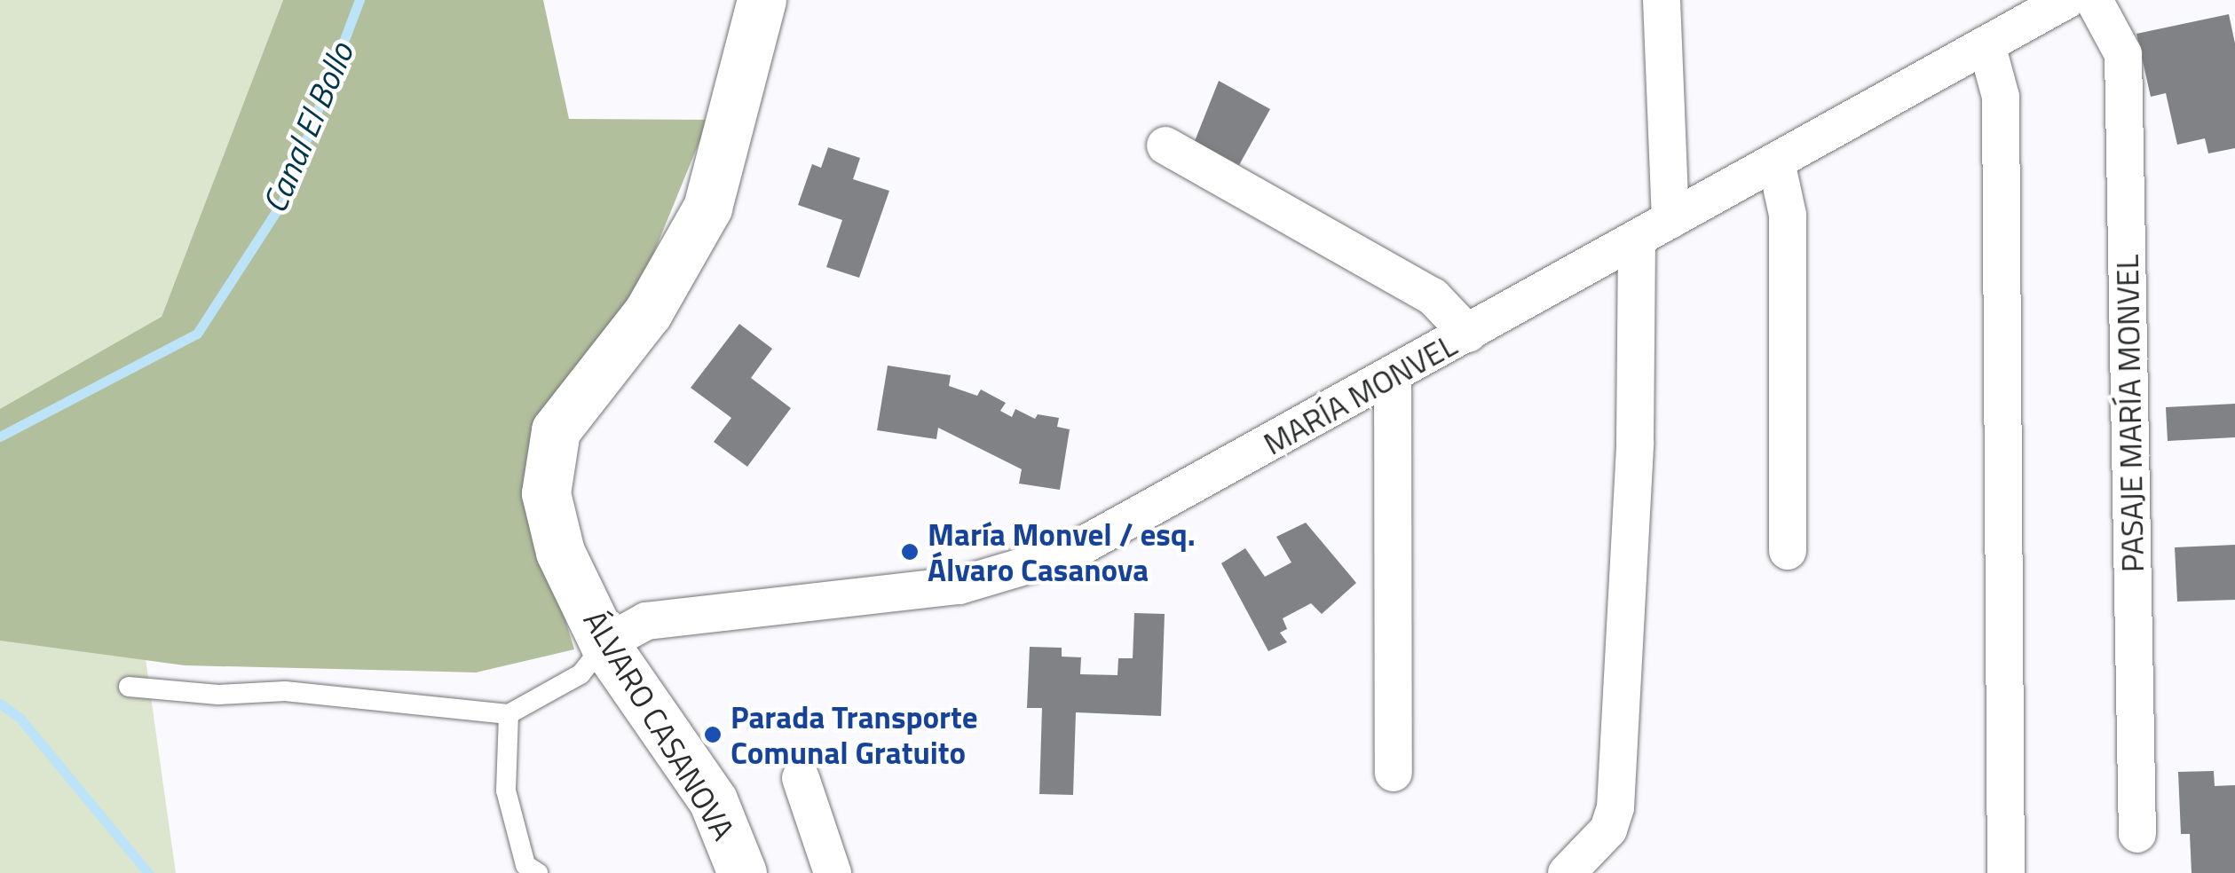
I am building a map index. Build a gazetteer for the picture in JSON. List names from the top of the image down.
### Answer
{
  "streets": {
    "street": ["MARÍA MONVEL", "PASAJE MARÍA MONVEL", "ÁLVARO CASANOVA"]
  },
  "crossings": [
    ["MARÍA MONVEL", "ÁLVARO CASANOVA"]
  ],
  "water": ["Canal El Bollo"],
  "places": ["María Monvel / esq. Álvaro Casanova", "Parada Transporte Comunal Gratuito"]
}
